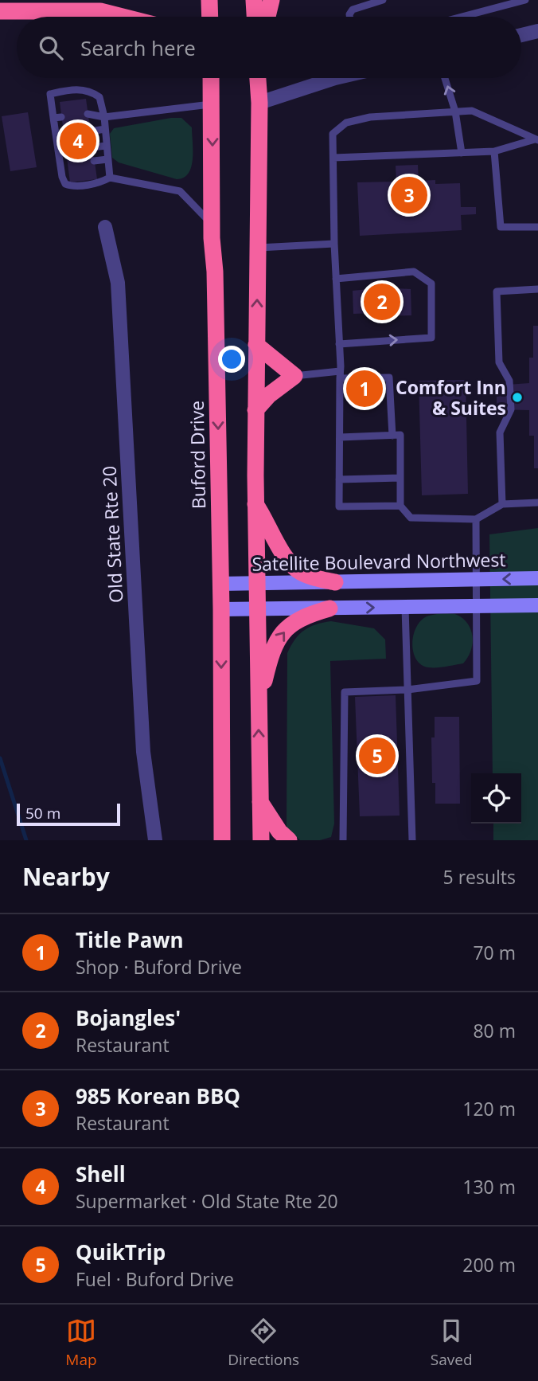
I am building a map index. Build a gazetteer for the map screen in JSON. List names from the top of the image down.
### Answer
{
  "streets": {
    "highway": ["Buford Drive"],
    "main road": ["Satellite Boulevard Northwest"],
    "street": ["Old State Rte 20"]
  },
  "crossings": [
    ["Buford Drive", "Satellite Boulevard Northwest"]
  ],
  "places": ["Comfort Inn & Suites"],
  "scale_bar": "50 m",
  "page": {
    "search": "Search here",
    "pins": [
      "4",
      "3",
      "2",
      "1",
      "5"
    ],
    "scale": "50 m",
    "heading": ["Nearby", "5 results"],
    "list": [
      {
        "mark": "1",
        "name": "Title Pawn",
        "note": "Shop · Buford Drive",
        "value": "70 m"
      },
      {
        "mark": "2",
        "name": "Bojangles'",
        "note": "Restaurant",
        "value": "80 m"
      },
      {
        "mark": "3",
        "name": "985 Korean BBQ",
        "note": "Restaurant",
        "value": "120 m"
      },
      {
        "mark": "4",
        "name": "Shell",
        "note": "Supermarket · Old State Rte 20",
        "value": "130 m"
      },
      {
        "mark": "5",
        "name": "QuikTrip",
        "note": "Fuel · Buford Drive",
        "value": "200 m"
      }
    ],
    "nav": ["Map", "Directions", "Saved"]
  }
}
